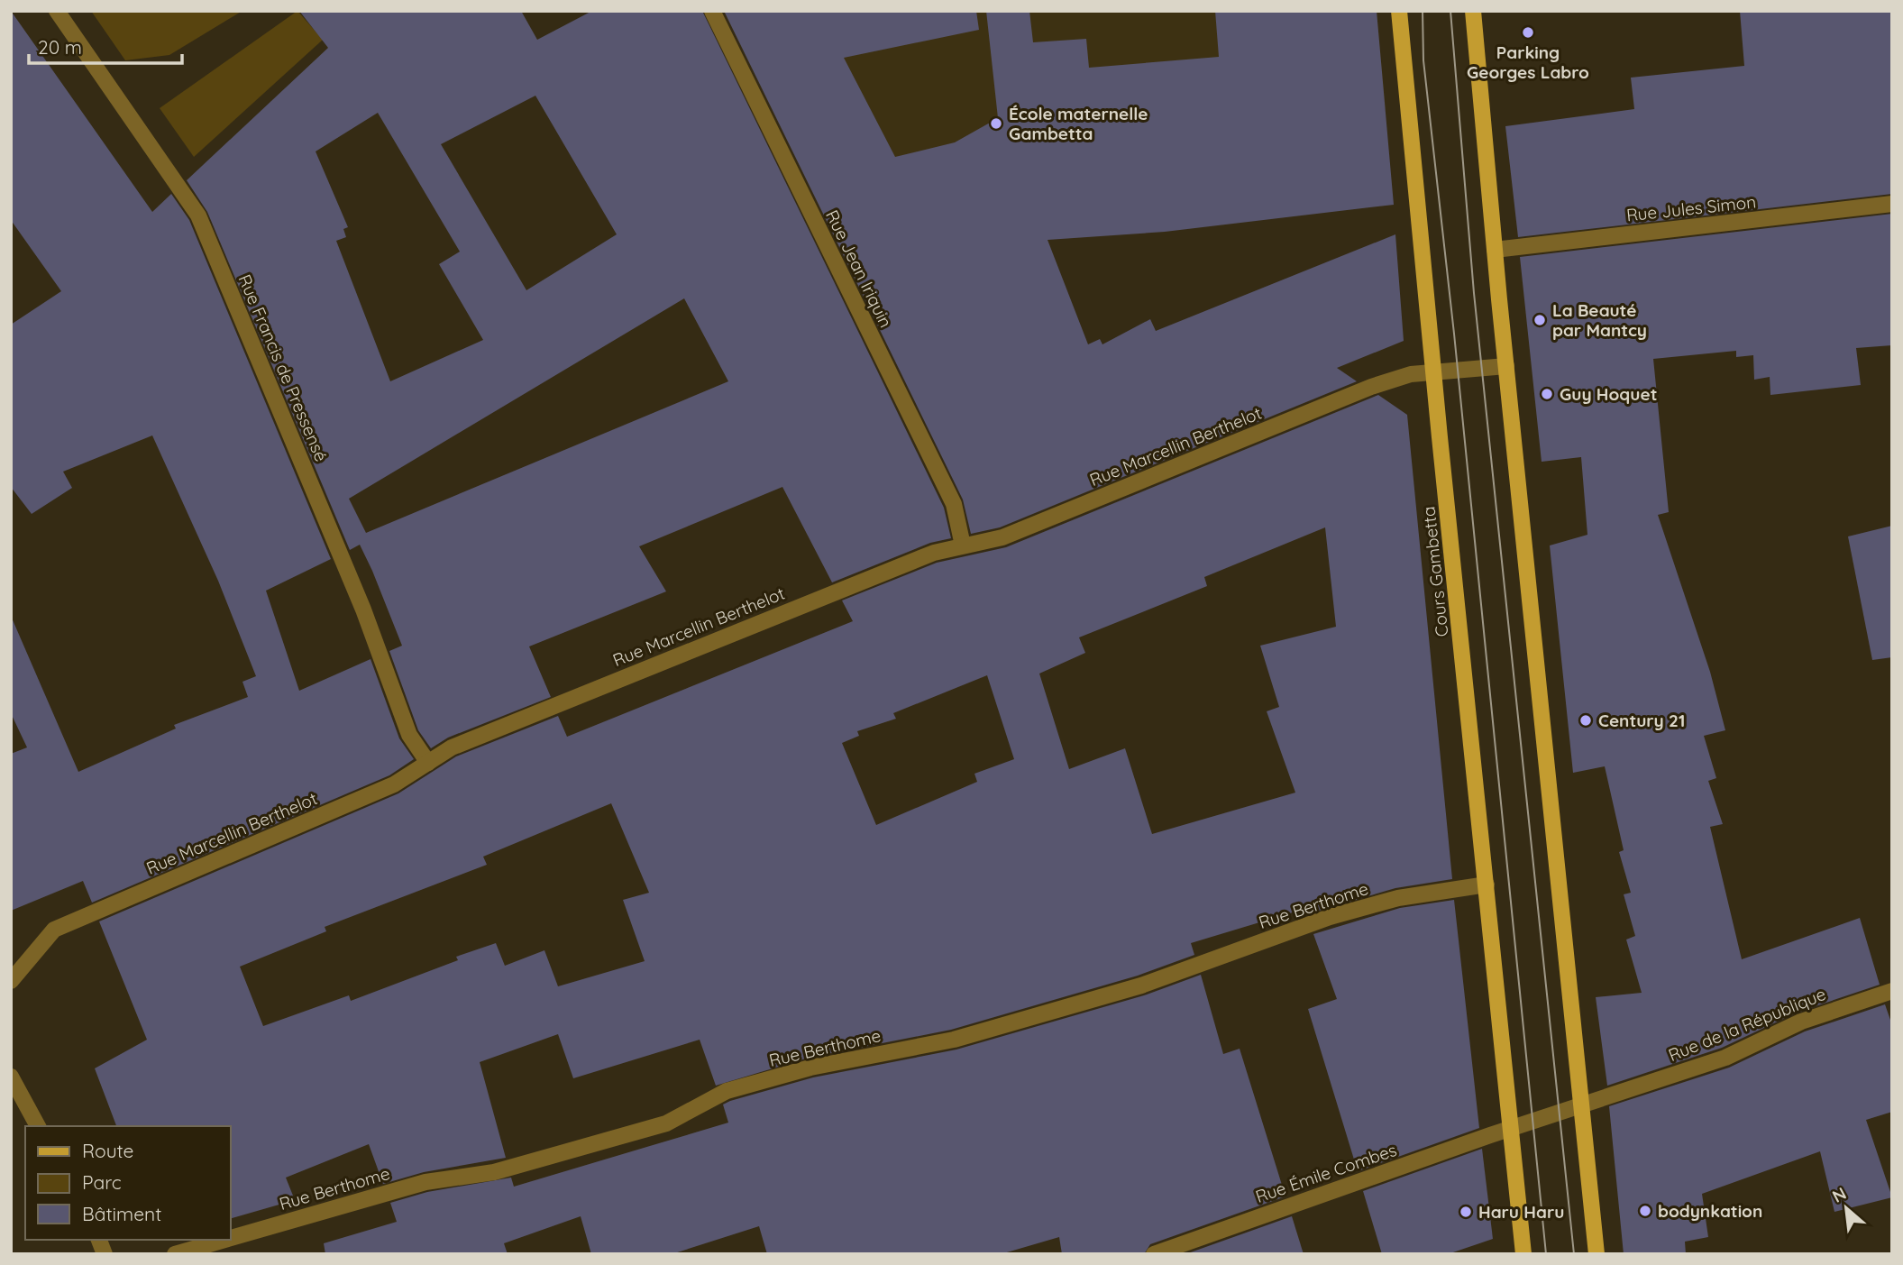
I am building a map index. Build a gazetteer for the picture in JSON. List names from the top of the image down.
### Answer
{
  "streets": {
    "main road": ["Cours Gambetta"],
    "street": [
      "Rue Jules Simon",
      "Rue Jean Iriquin",
      "Rue Francis de Pressensé",
      "Rue Marcellin Berthelot",
      "Rue Berthome",
      "Rue de la République",
      "Rue Émile Combes"
    ]
  },
  "crossings": [
    ["Rue Jean Iriquin", "Rue Marcellin Berthelot"],
    ["Rue Francis de Pressensé", "Rue Marcellin Berthelot"],
    ["Rue Marcellin Berthelot", "Cours Gambetta"],
    ["Cours Gambetta", "Rue Berthome"],
    ["Cours Gambetta", "Rue Émile Combes"]
  ],
  "places": [
    "Parking Georges Labro",
    "École maternelle Gambetta",
    "La Beauté par Mantcy",
    "Guy Hoquet",
    "Century 21",
    "bodynkation",
    "Haru Haru"
  ],
  "legend": ["Route", "Parc", "Bâtiment"],
  "scale_bar": "20 m",
  "north": "top left"
}
